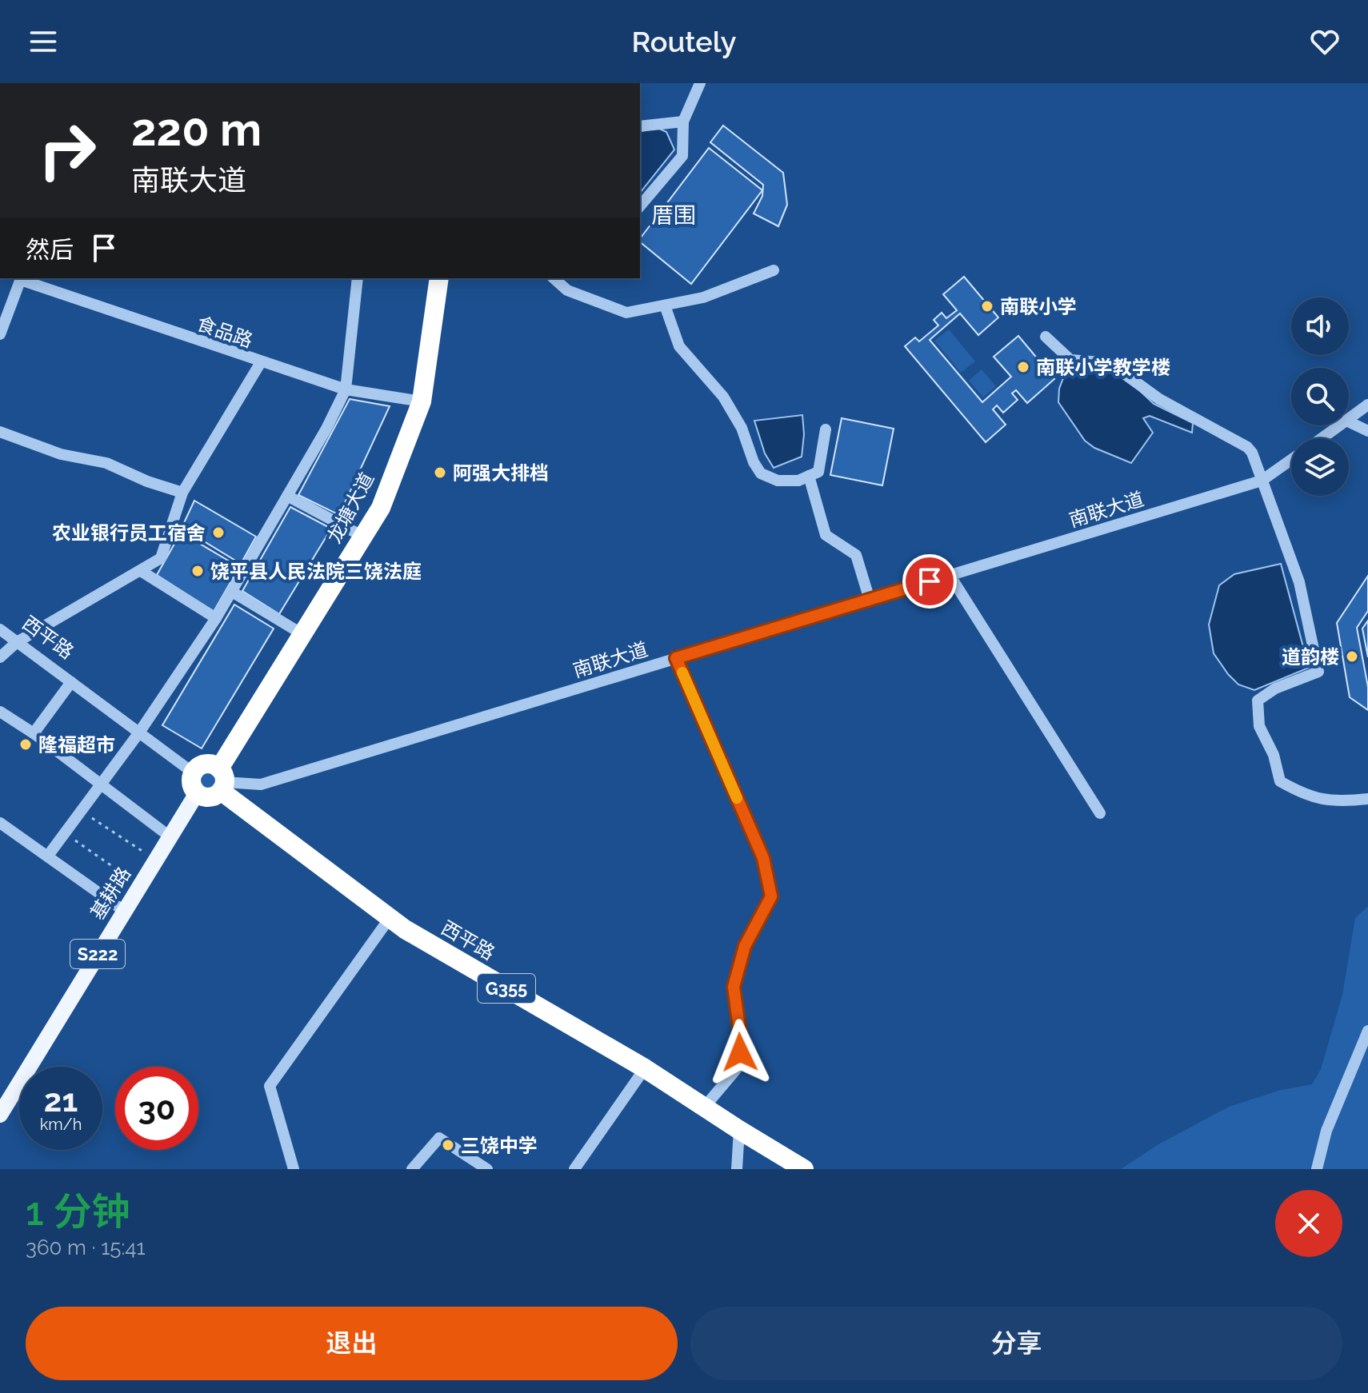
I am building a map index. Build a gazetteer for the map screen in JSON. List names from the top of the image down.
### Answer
{
  "streets": {
    "highway": ["龙塘大道", "西平路", "G355"],
    "main road": ["基耕路", "S222"],
    "street": ["食品路", "南联大道"]
  },
  "crossings": [
    ["食品路", "龙塘大道"],
    ["龙塘大道", "南联大道"],
    ["龙塘大道", "西平路"],
    ["龙塘大道", "基耕路"],
    ["南联大道", "西平路"],
    ["南联大道", "基耕路"],
    ["西平路", "基耕路"]
  ],
  "districts": ["厝围"],
  "places": [
    "南联小学",
    "南联小学教学楼",
    "阿强大排档",
    "农业银行员工宿舍",
    "饶平县人民法院三饶法庭",
    "道韵楼",
    "隆福超市",
    "三饶中学"
  ],
  "page": {
    "header": "Routely",
    "turn": ["220 m", "南联大道"],
    "then": "然后",
    "speed": "21 km/h",
    "limit": "30",
    "heading": ["1 分钟", "360 m · 15:41"],
    "buttons": ["退出", "分享"]
  }
}
